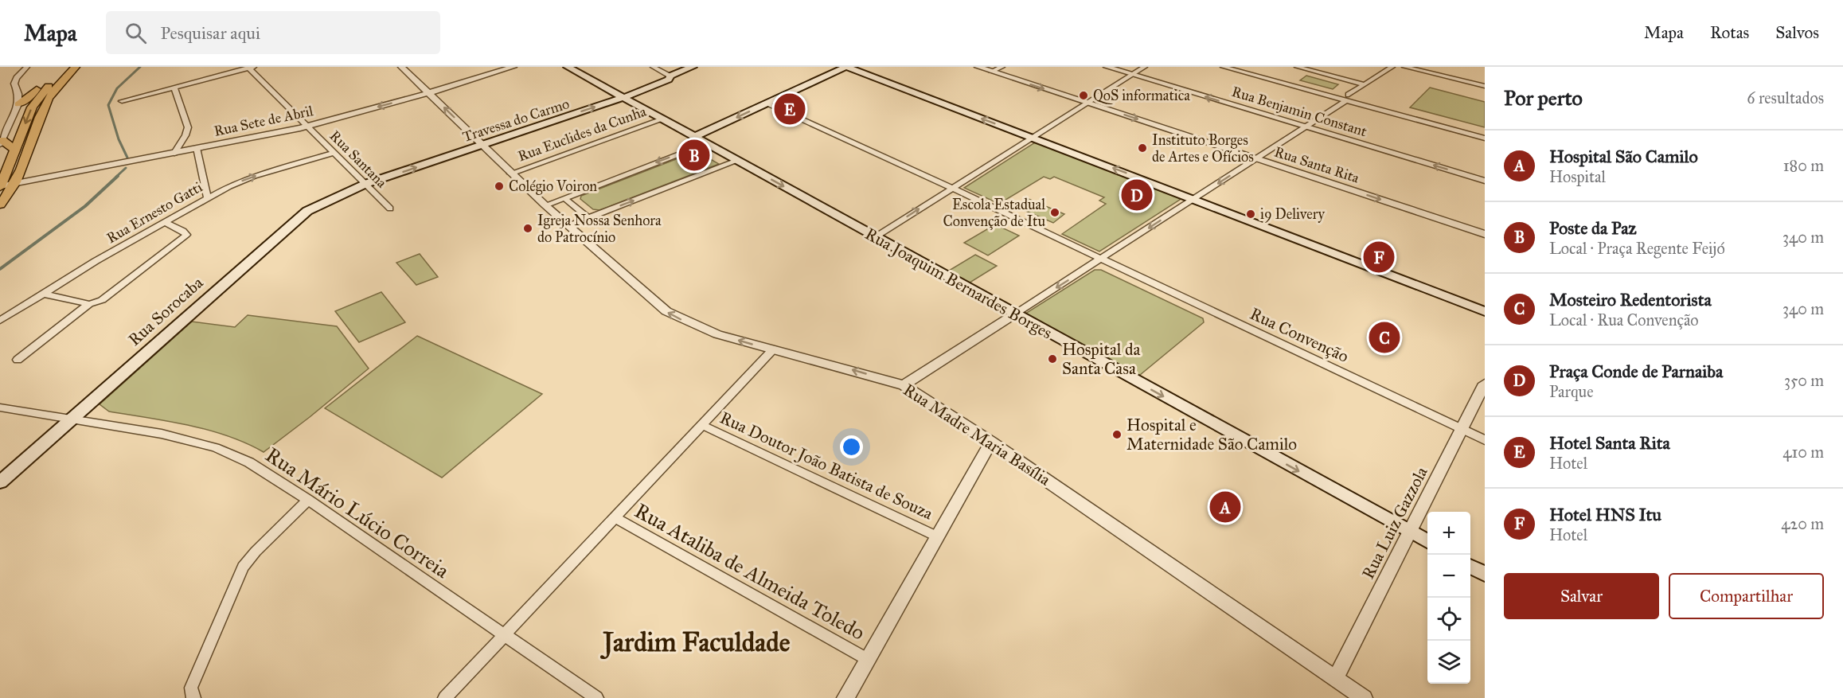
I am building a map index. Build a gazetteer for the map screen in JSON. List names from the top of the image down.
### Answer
{
  "streets": {
    "main road": ["Travessa do Carmo", "Rua Joaquim Bernardes Borges", "Rua Sorocaba"],
    "street": [
      "Rua Benjamin Constant",
      "Rua Sete de Abril",
      "Rua Euclides da Cunha",
      "Rua Santana",
      "Rua Santa Rita",
      "Rua Ernesto Gatti",
      "Rua Convenção",
      "Rua Madre Maria Basília",
      "Rua Doutor João Batista de Souza",
      "Rua Mário Lúcio Correia",
      "Rua Luiz Gazzola",
      "Rua Ataliba de Almeida Toledo"
    ]
  },
  "crossings": [
    ["Travessa do Carmo", "Rua Santana"],
    ["Travessa do Carmo", "Rua Joaquim Bernardes Borges"],
    ["Travessa do Carmo", "Rua Sorocaba"],
    ["Travessa do Carmo", "Rua Madre Maria Basília"],
    ["Rua Sete de Abril", "Rua Santana"],
    ["Rua Sete de Abril", "Rua Madre Maria Basília"],
    ["Rua Euclides da Cunha", "Rua Joaquim Bernardes Borges"],
    ["Rua Euclides da Cunha", "Rua Madre Maria Basília"],
    ["Rua Santana", "Rua Ernesto Gatti"],
    ["Rua Santana", "Rua Sorocaba"],
    ["Rua Joaquim Bernardes Borges", "Rua Luiz Gazzola"],
    ["Rua Sorocaba", "Rua Mário Lúcio Correia"],
    ["Rua Convenção", "Rua Luiz Gazzola"],
    ["Rua Madre Maria Basília", "Rua Luiz Gazzola"]
  ],
  "one_way": [
    "Travessa do Carmo",
    "Rua Ernesto Gatti",
    "Rua Joaquim Bernardes Borges",
    "Rua Madre Maria Basília"
  ],
  "districts": ["Jardim Faculdade"],
  "places": [
    "QoS informatica",
    "Instituto Borges de Artes e Ofícios",
    "Colégio Voiron",
    "Escola Estadual Convenção de Itu",
    "i9 Delivery",
    "Igreja Nossa Senhora do Patrocínio",
    "Hospital da Santa Casa",
    "Hospital e Maternidade São Camilo"
  ],
  "page": {
    "header": "Mapa",
    "search": "Pesquisar aqui",
    "nav": ["Mapa", "Rotas", "Salvos"],
    "heading": ["Por perto", "6 resultados"],
    "pins": [
      "E",
      "B",
      "D",
      "F",
      "C",
      "A"
    ],
    "list": [
      {
        "mark": "A",
        "name": "Hospital São Camilo",
        "note": "Hospital",
        "value": "180 m"
      },
      {
        "mark": "B",
        "name": "Poste da Paz",
        "note": "Local · Praça Regente Feijó",
        "value": "340 m"
      },
      {
        "mark": "C",
        "name": "Mosteiro Redentorista",
        "note": "Local · Rua Convenção",
        "value": "340 m"
      },
      {
        "mark": "D",
        "name": "Praça Conde de Parnaiba",
        "note": "Parque",
        "value": "350 m"
      },
      {
        "mark": "E",
        "name": "Hotel Santa Rita",
        "note": "Hotel",
        "value": "410 m"
      },
      {
        "mark": "F",
        "name": "Hotel HNS Itu",
        "note": "Hotel",
        "value": "420 m"
      }
    ],
    "map_buttons": ["+", "−"],
    "buttons": ["Salvar", "Compartilhar"]
  }
}
